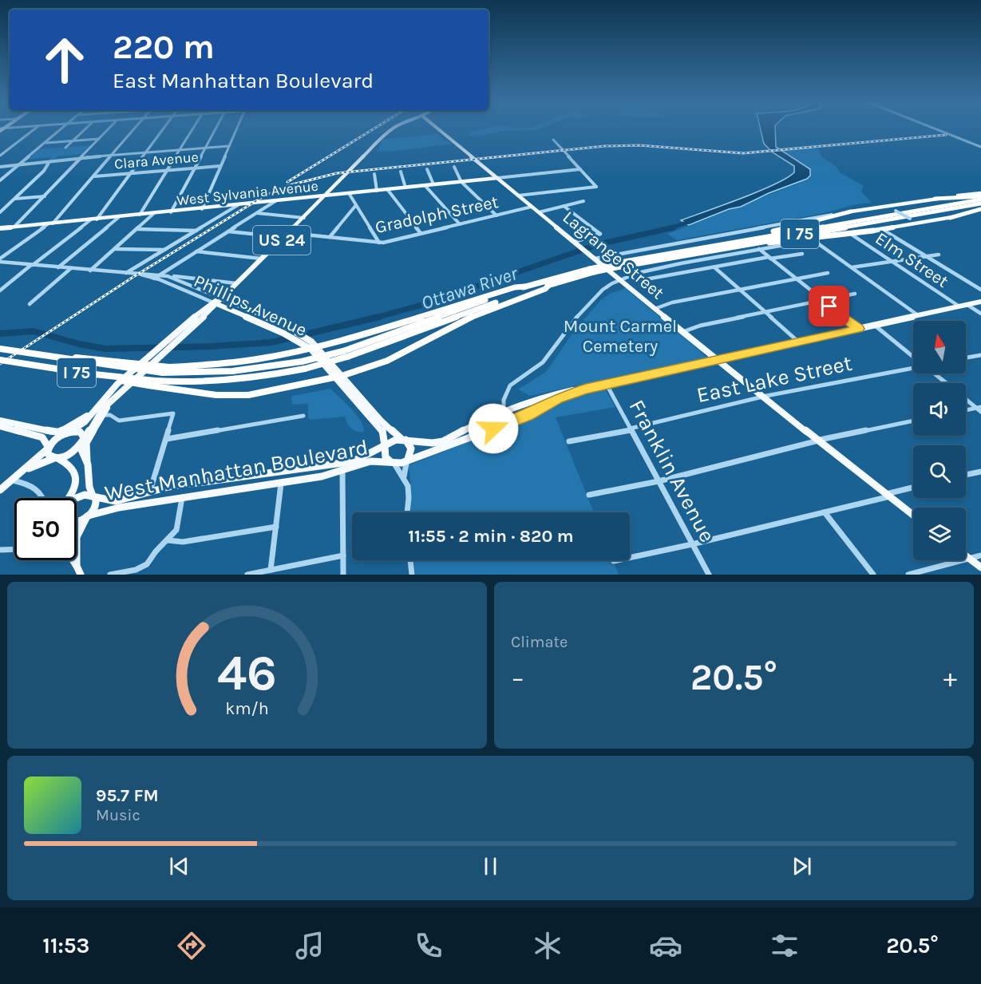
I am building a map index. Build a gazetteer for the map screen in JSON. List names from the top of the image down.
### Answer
{
  "streets": {
    "highway": ["I 75"],
    "main road": [
      "West Sylvania Avenue",
      "US 24",
      "Lagrange Street",
      "Phillips Avenue",
      "West Manhattan Boulevard"
    ],
    "street": [
      "Clara Avenue",
      "Gradolph Street",
      "Elm Street",
      "East Lake Street",
      "Franklin Avenue"
    ]
  },
  "crossings": [
    ["West Sylvania Avenue", "US 24"],
    ["West Sylvania Avenue", "Lagrange Street"],
    ["Gradolph Street", "US 24"],
    ["Gradolph Street", "Lagrange Street"],
    ["US 24", "Phillips Avenue"],
    ["Lagrange Street", "East Lake Street"],
    ["East Lake Street", "Franklin Avenue"]
  ],
  "water": ["Ottawa River"],
  "parks": ["Mount Carmel Cemetery"],
  "north": "top",
  "page": {
    "turn": ["220 m", "East Manhattan Boulevard"],
    "limit": "50",
    "trip": "11:55 · 2 min · 820 m",
    "tile": "Climate",
    "heat": ["−", "20.5°", "+"],
    "song": ["95.7 FM", "Music"],
    "tabs": ["11:53", "20.5°"],
    "gauge": ["46", "km/h"]
  }
}
